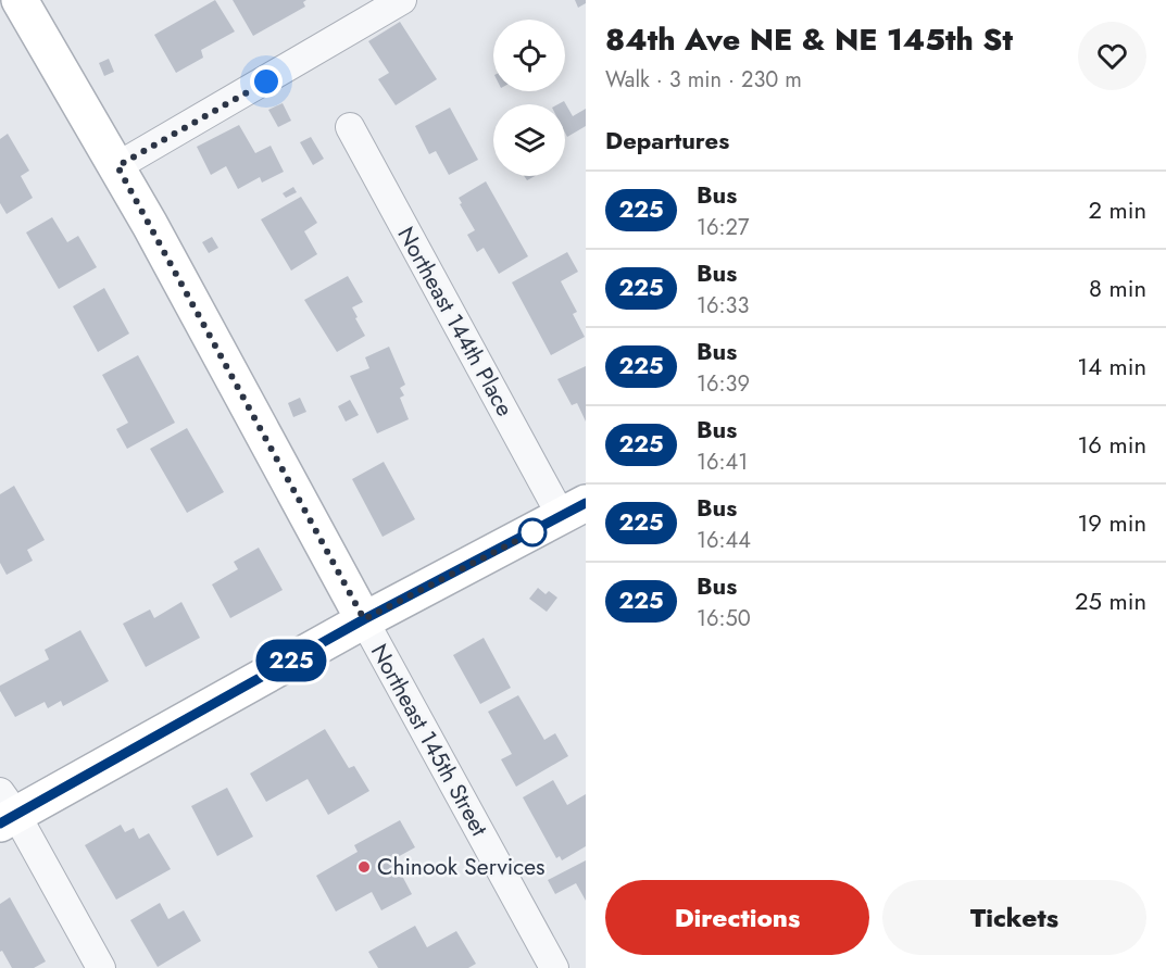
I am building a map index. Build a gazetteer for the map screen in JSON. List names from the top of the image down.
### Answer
{
  "streets": {
    "street": ["Northeast 144th Place", "Northeast 145th Street"]
  },
  "places": ["Chinook Services"],
  "lines": ["bus line 225"],
  "page": {
    "on_map": "225",
    "heading": [
      ["84th Ave NE & NE 145th St", "Walk · 3 min · 230 m"],
      "Departures"
    ],
    "list": [
      {
        "mark": "225",
        "name": "Bus",
        "note": "16:27",
        "value": "2 min"
      },
      {
        "mark": "225",
        "name": "Bus",
        "note": "16:33",
        "value": "8 min"
      },
      {
        "mark": "225",
        "name": "Bus",
        "note": "16:39",
        "value": "14 min"
      },
      {
        "mark": "225",
        "name": "Bus",
        "note": "16:41",
        "value": "16 min"
      },
      {
        "mark": "225",
        "name": "Bus",
        "note": "16:44",
        "value": "19 min"
      },
      {
        "mark": "225",
        "name": "Bus",
        "note": "16:50",
        "value": "25 min"
      }
    ],
    "buttons": ["Directions", "Tickets"]
  }
}
